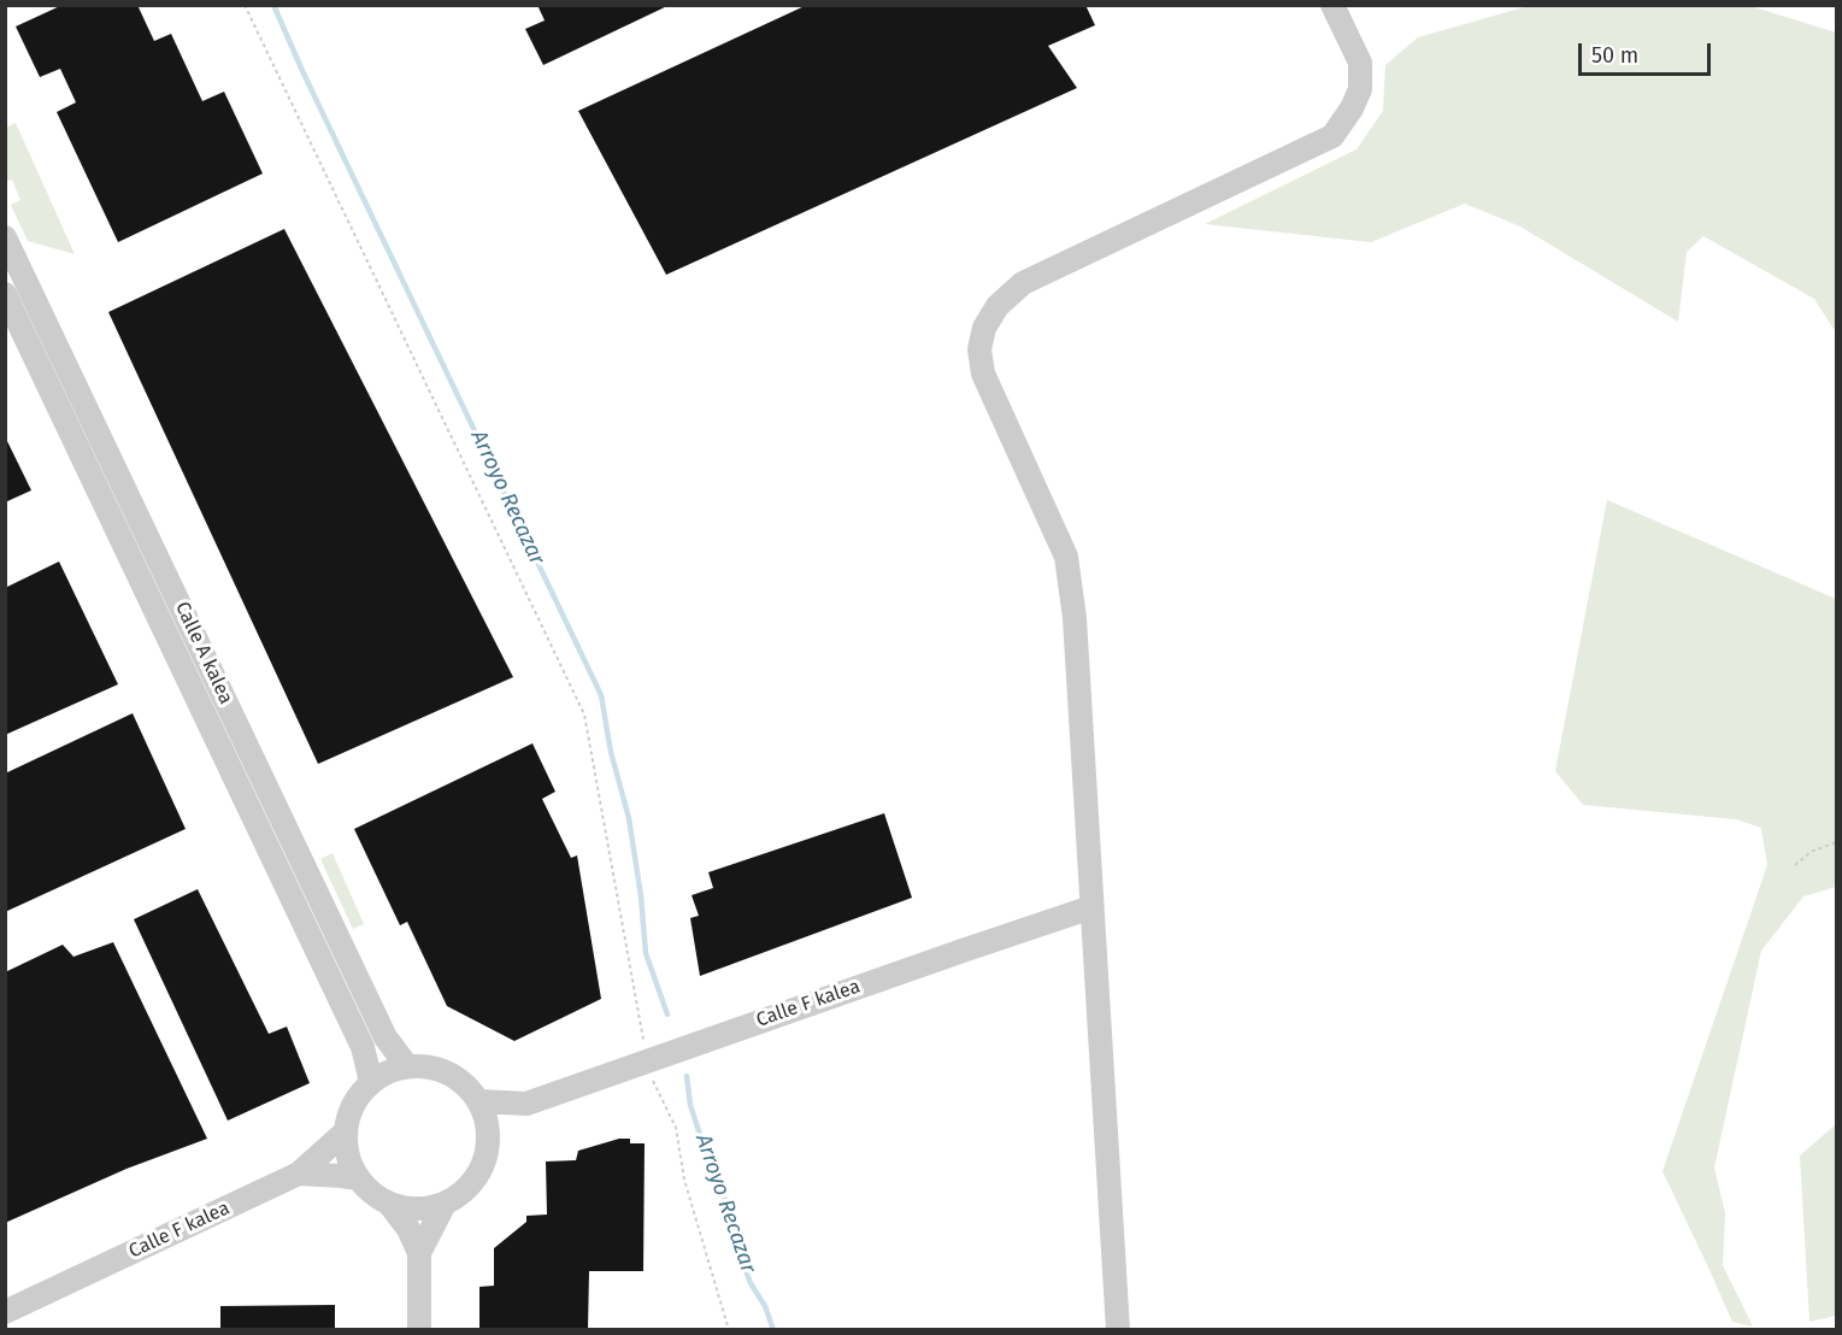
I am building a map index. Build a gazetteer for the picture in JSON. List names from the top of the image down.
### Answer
{
  "streets": {
    "street": ["Calle A kalea", "Calle F kalea"]
  },
  "crossings": [
    ["Calle A kalea", "Calle F kalea"]
  ],
  "water": ["Arroyo Recazar"],
  "scale_bar": "50 m"
}
